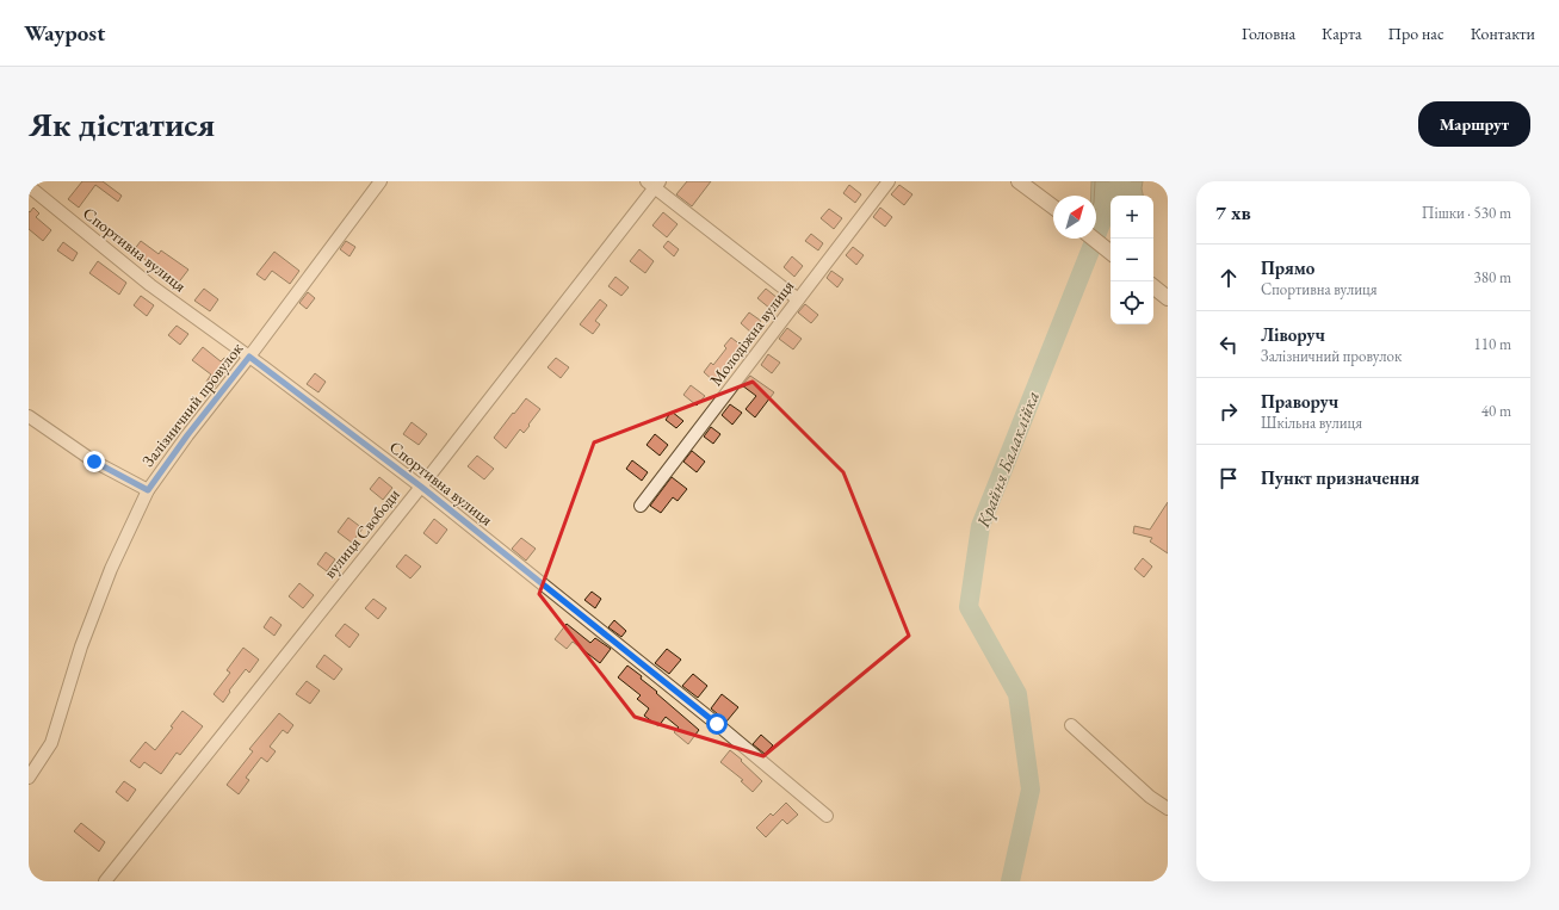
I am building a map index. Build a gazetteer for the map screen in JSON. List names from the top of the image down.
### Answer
{
  "streets": {
    "street": [
      "Спортивна вулиця",
      "Молодіжна вулиця",
      "Залізничний провулок",
      "вулиця Свободи"
    ]
  },
  "crossings": [
    ["Спортивна вулиця", "Залізничний провулок"],
    ["Спортивна вулиця", "вулиця Свободи"]
  ],
  "water": ["Крайня Балаклійка"],
  "north": "top right",
  "page": {
    "header": "Waypost",
    "nav": [
      "Головна",
      "Карта",
      "Про нас",
      "Контакти"
    ],
    "buttons": "Маршрут",
    "title": "Як дістатися",
    "heading": ["7 хв", "Пішки · 530 m"],
    "map_buttons": ["+", "−"],
    "list": [
      ["Прямо", "Спортивна вулиця", "380 m"],
      ["Ліворуч", "Залізничний провулок", "110 m"],
      ["Праворуч", "Шкільна вулиця", "40 m"],
      "Пункт призначення"
    ]
  }
}
